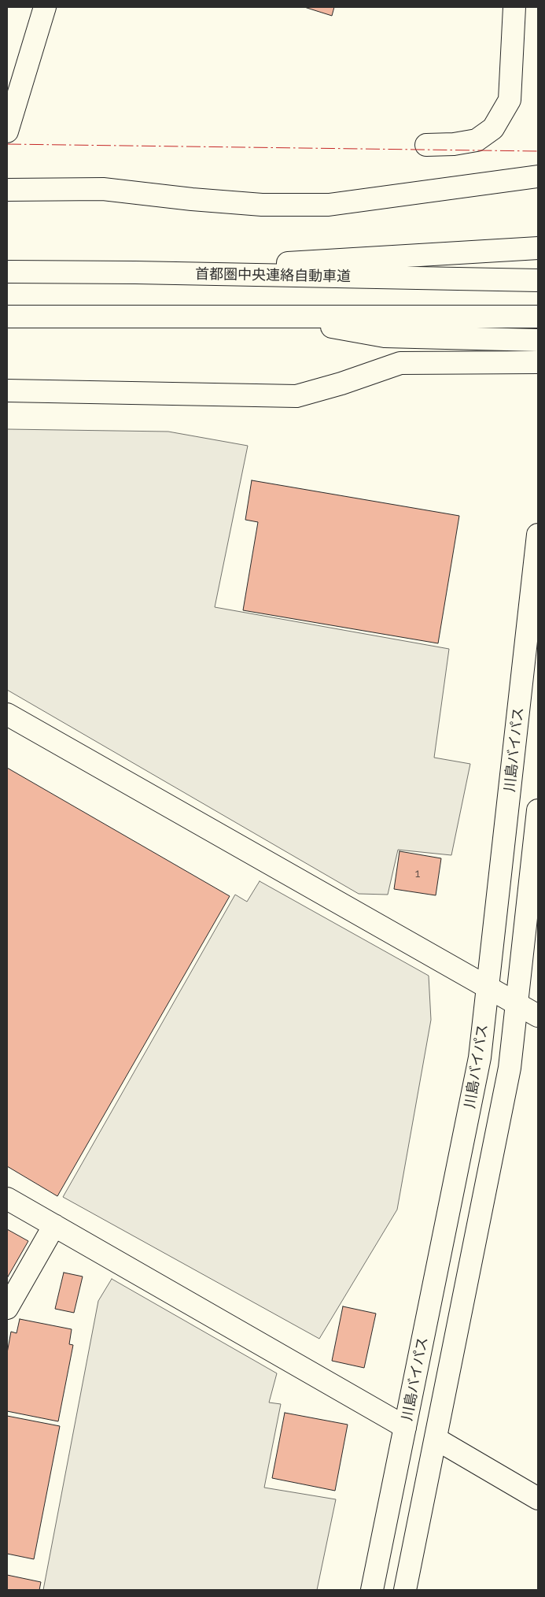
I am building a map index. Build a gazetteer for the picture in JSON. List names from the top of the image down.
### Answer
{
  "streets": {
    "main road": ["首都圏中央連絡自動車道", "川島バイパス"]
  },
  "house_numbers": ["1"]
}
